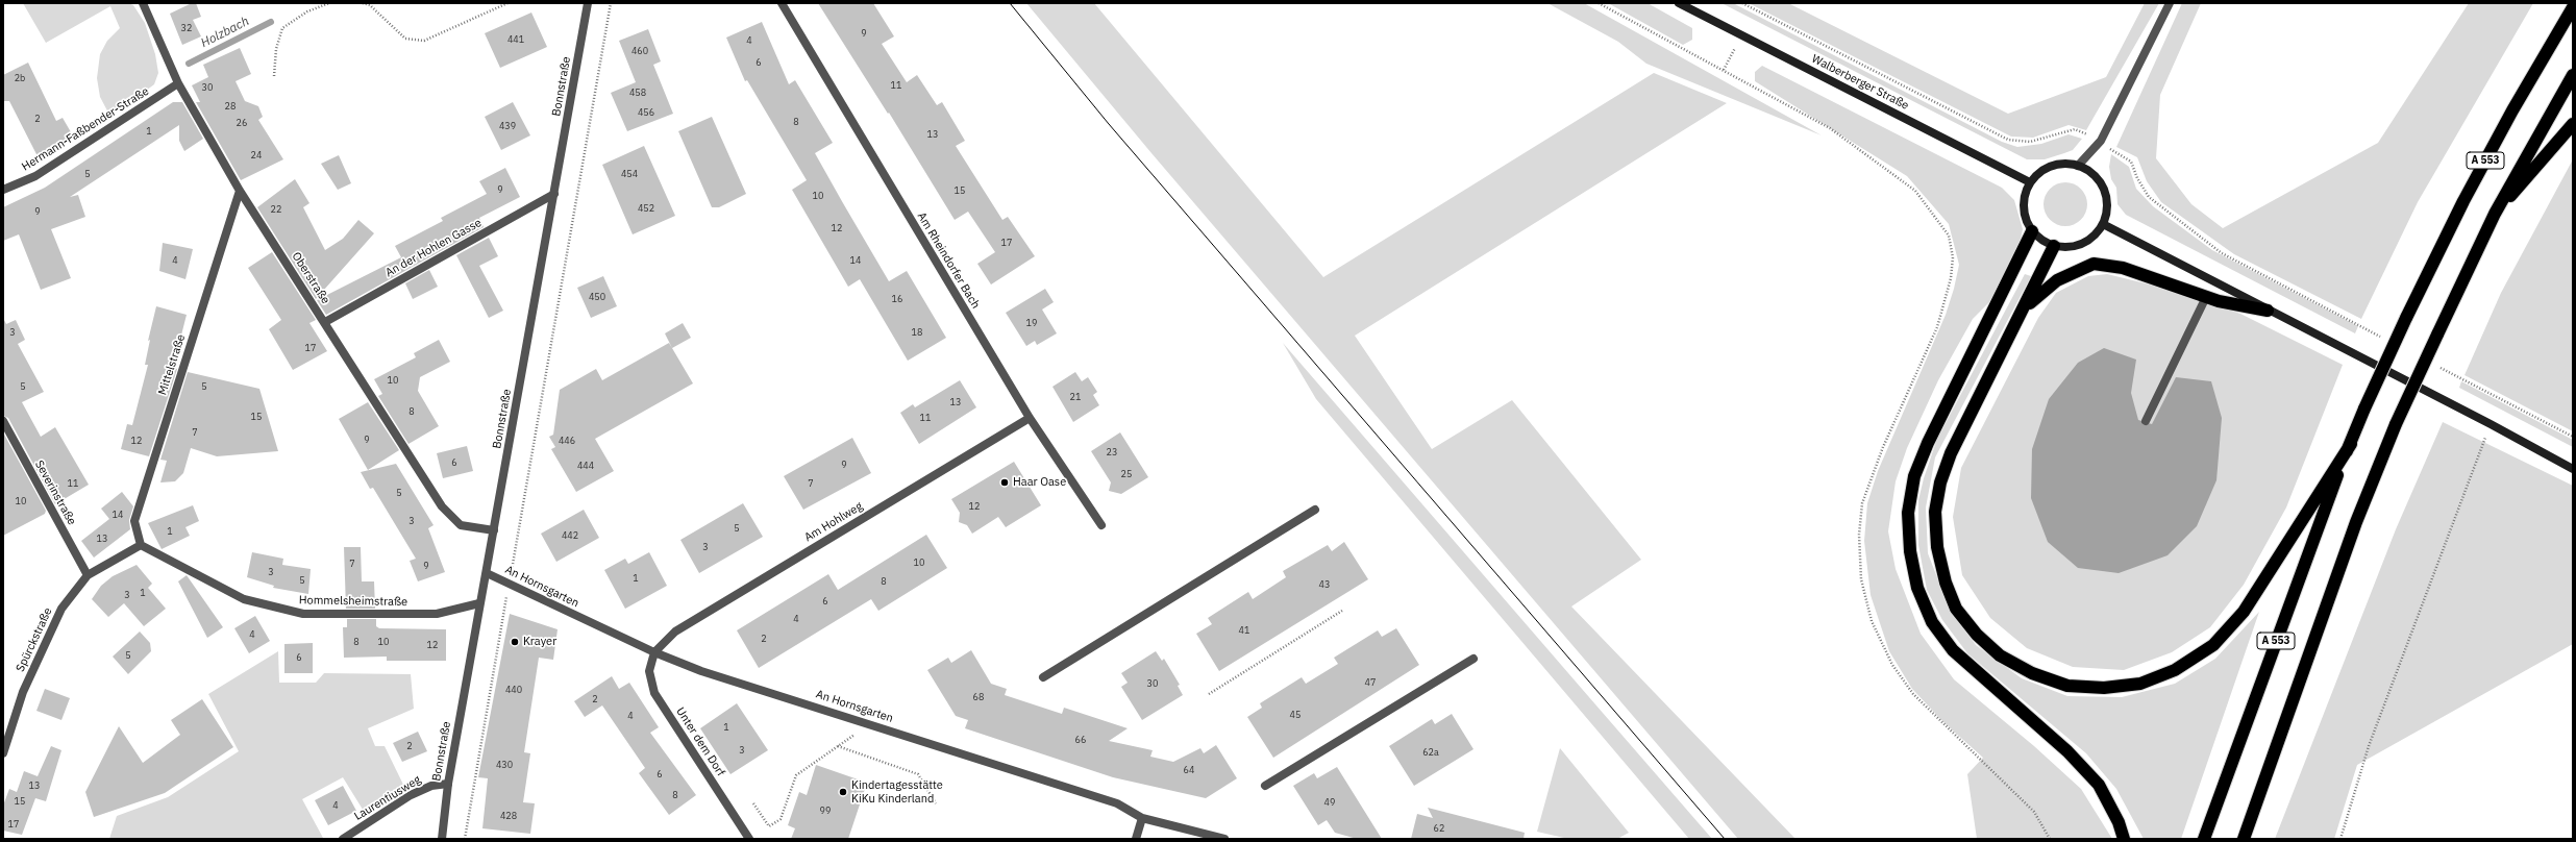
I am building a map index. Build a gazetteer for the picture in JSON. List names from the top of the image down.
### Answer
{
  "streets": {
    "highway": ["A 553"],
    "main road": ["Walberberger Straße"],
    "street": [
      "Bonnstraße",
      "Hermann-Faßbender-Straße",
      "An der Hohlen Gasse",
      "Am Rheindorfer Bach",
      "Oberstraße",
      "Mittelstraße",
      "Severinstraße",
      "Am Hohlweg",
      "An Hornsgarten",
      "Hommelsheimstraße",
      "Spürckstraße",
      "Unter dem Dorf",
      "Laurentiusweg"
    ]
  },
  "crossings": [
    ["Bonnstraße", "An der Hohlen Gasse"],
    ["Bonnstraße", "Oberstraße"],
    ["Bonnstraße", "An Hornsgarten"],
    ["Bonnstraße", "Hommelsheimstraße"],
    ["Bonnstraße", "Laurentiusweg"],
    ["Hermann-Faßbender-Straße", "Oberstraße"],
    ["An der Hohlen Gasse", "Oberstraße"],
    ["Am Rheindorfer Bach", "Am Hohlweg"],
    ["Oberstraße", "Mittelstraße"],
    ["Mittelstraße", "Hommelsheimstraße"],
    ["Mittelstraße", "Spürckstraße"],
    ["Severinstraße", "Spürckstraße"],
    ["Am Hohlweg", "An Hornsgarten"],
    ["Am Hohlweg", "Unter dem Dorf"],
    ["An Hornsgarten", "Unter dem Dorf"],
    ["Hommelsheimstraße", "Spürckstraße"]
  ],
  "water": ["Holzbach"],
  "places": ["Haar Oase", "Krayer", "Kindertagesstätte KiKu Kinderland"],
  "house_numbers": [
    "32",
    "9",
    "441",
    "4",
    "460",
    "6",
    "2b",
    "11",
    "30",
    "458",
    "28",
    "456",
    "2",
    "8",
    "26",
    "439",
    "1",
    "13",
    "24",
    "5",
    "454",
    "9",
    "15",
    "10",
    "452",
    "22",
    "9",
    "12",
    "17",
    "4",
    "14",
    "450",
    "16",
    "19",
    "3",
    "18",
    "17",
    "10",
    "5",
    "5",
    "21",
    "13",
    "8",
    "15",
    "11",
    "7",
    "9",
    "12",
    "446",
    "23",
    "6",
    "9",
    "444",
    "25",
    "11",
    "7",
    "5",
    "10",
    "12",
    "14",
    "3",
    "5",
    "1",
    "442",
    "13",
    "3",
    "10",
    "7",
    "9",
    "3",
    "1",
    "5",
    "8",
    "43",
    "1",
    "3",
    "6",
    "4",
    "41",
    "4",
    "2",
    "8",
    "10",
    "12",
    "5",
    "6",
    "47",
    "30",
    "440",
    "68",
    "2",
    "45",
    "4",
    "1",
    "66",
    "2",
    "3",
    "62a",
    "430",
    "64",
    "6",
    "13",
    "8",
    "15",
    "49",
    "4",
    "99",
    "428",
    "17",
    "62"
  ]
}
